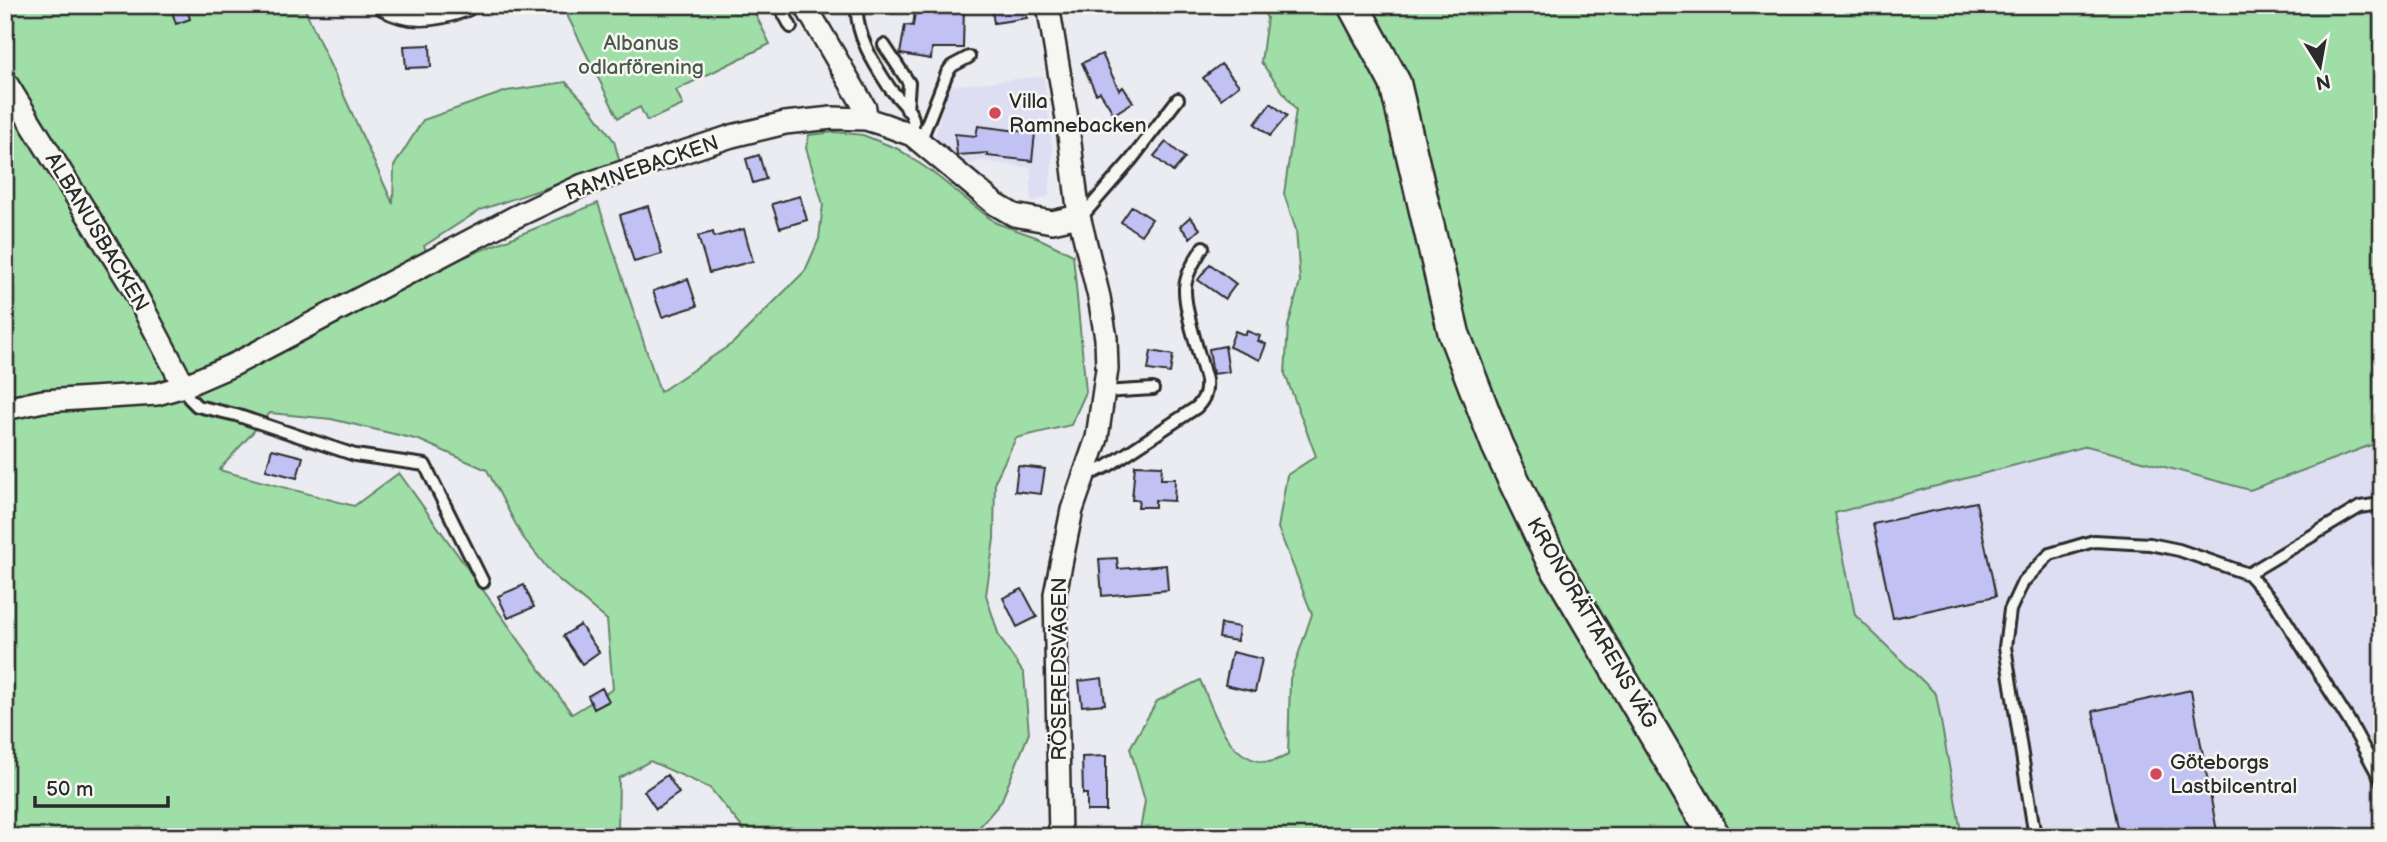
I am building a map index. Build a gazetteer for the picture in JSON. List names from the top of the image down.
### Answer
{
  "streets": {
    "street": [
      "RAMNEBACKEN",
      "ALBANUSBACKEN",
      "KRONORÄTTARENS VÄG",
      "RÖSEREDSVÄGEN"
    ]
  },
  "crossings": [
    ["RAMNEBACKEN", "ALBANUSBACKEN"],
    ["RAMNEBACKEN", "RÖSEREDSVÄGEN"]
  ],
  "parks": ["Albanus odlarförening"],
  "places": ["Villa Ramnebacken", "Göteborgs Lastbilcentral"],
  "scale_bar": "50 m",
  "north": "bottom"
}
